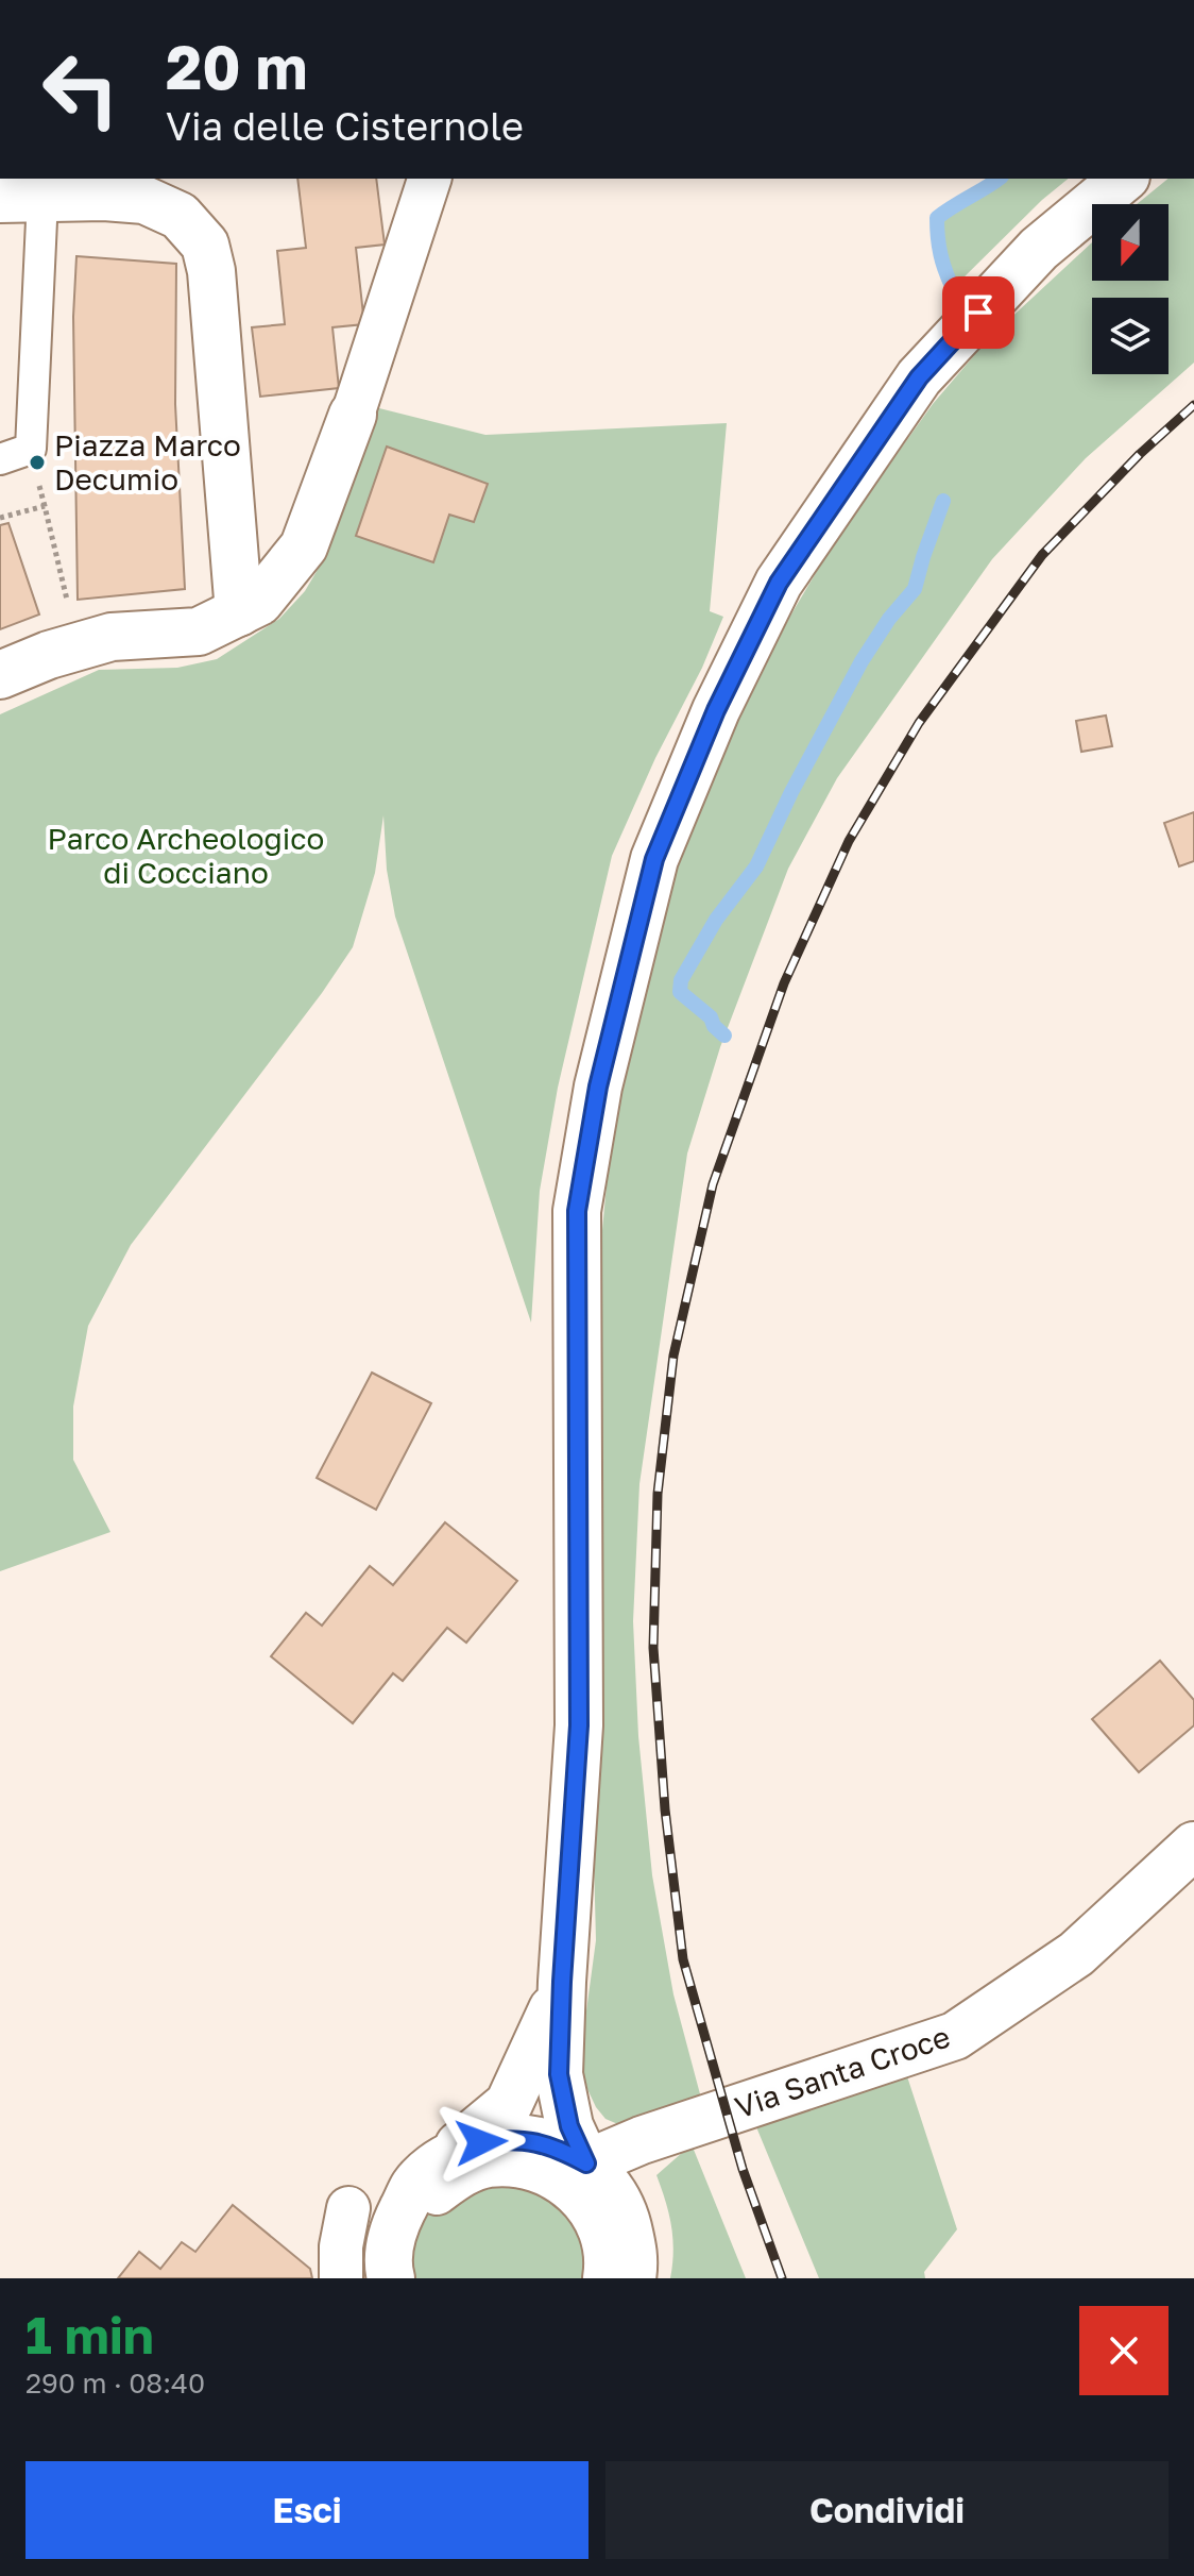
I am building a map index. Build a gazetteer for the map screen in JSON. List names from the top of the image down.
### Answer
{
  "streets": {
    "street": ["Via Santa Croce"]
  },
  "parks": ["Parco Archeologico di Cocciano"],
  "places": ["Piazza Marco Decumio"],
  "north": "bottom",
  "page": {
    "turn": ["20 m", "Via delle Cisternole"],
    "heading": ["1 min", "290 m · 08:40"],
    "buttons": ["Esci", "Condividi"]
  }
}
